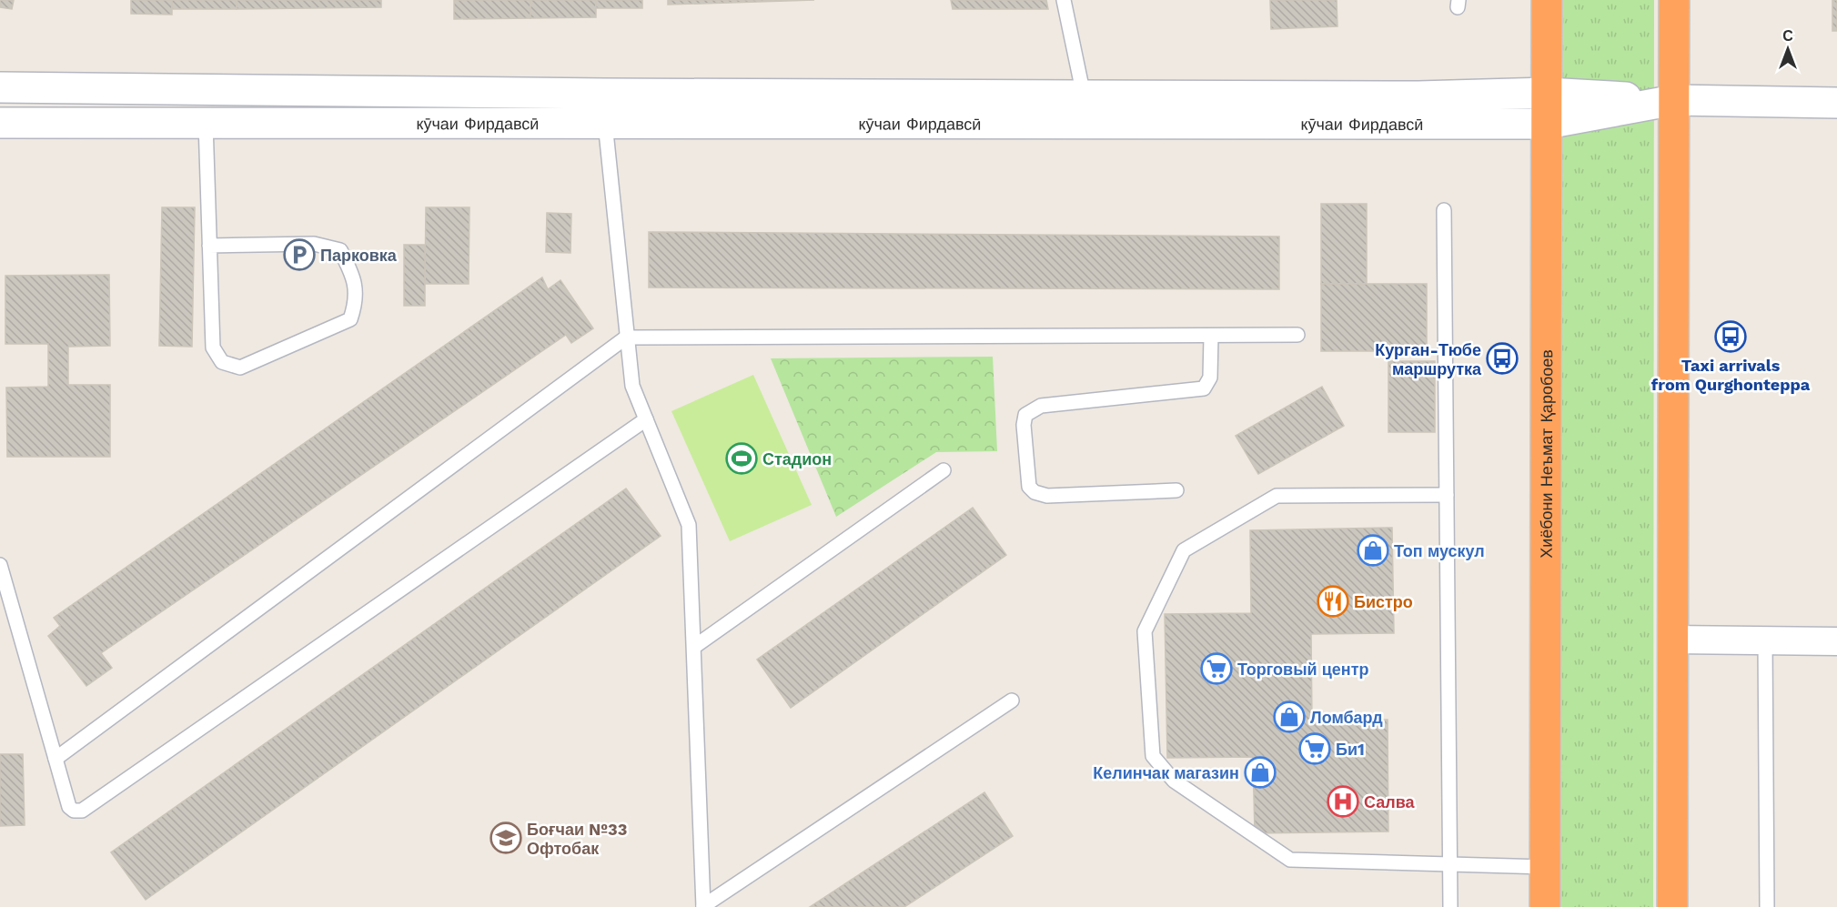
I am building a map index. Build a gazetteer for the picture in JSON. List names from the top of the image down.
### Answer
{
  "streets": {
    "highway": ["Хиёбони Неъмат Қаробоев"],
    "street": ["кӯчаи Фирдавсӣ"]
  },
  "crossings": [
    ["кӯчаи Фирдавсӣ", "Хиёбони Неъмат Қаробоев"]
  ],
  "places": {
    "parking": ["Парковка"],
    "bus stop": ["Taxi arrivals from Qurghonteppa", "Курган-Тюбе маршрутка"],
    "sports": ["Стадион"],
    "shop": ["Топ мускул", "Ломбард", "Келинчак магазин"],
    "restaurant": ["Бистро"],
    "supermarket": ["Торговый центр", "Би1"],
    "hospital": ["Салва"],
    "school or university": ["Боғчаи №33 Офтобак"]
  },
  "north": "top"
}
